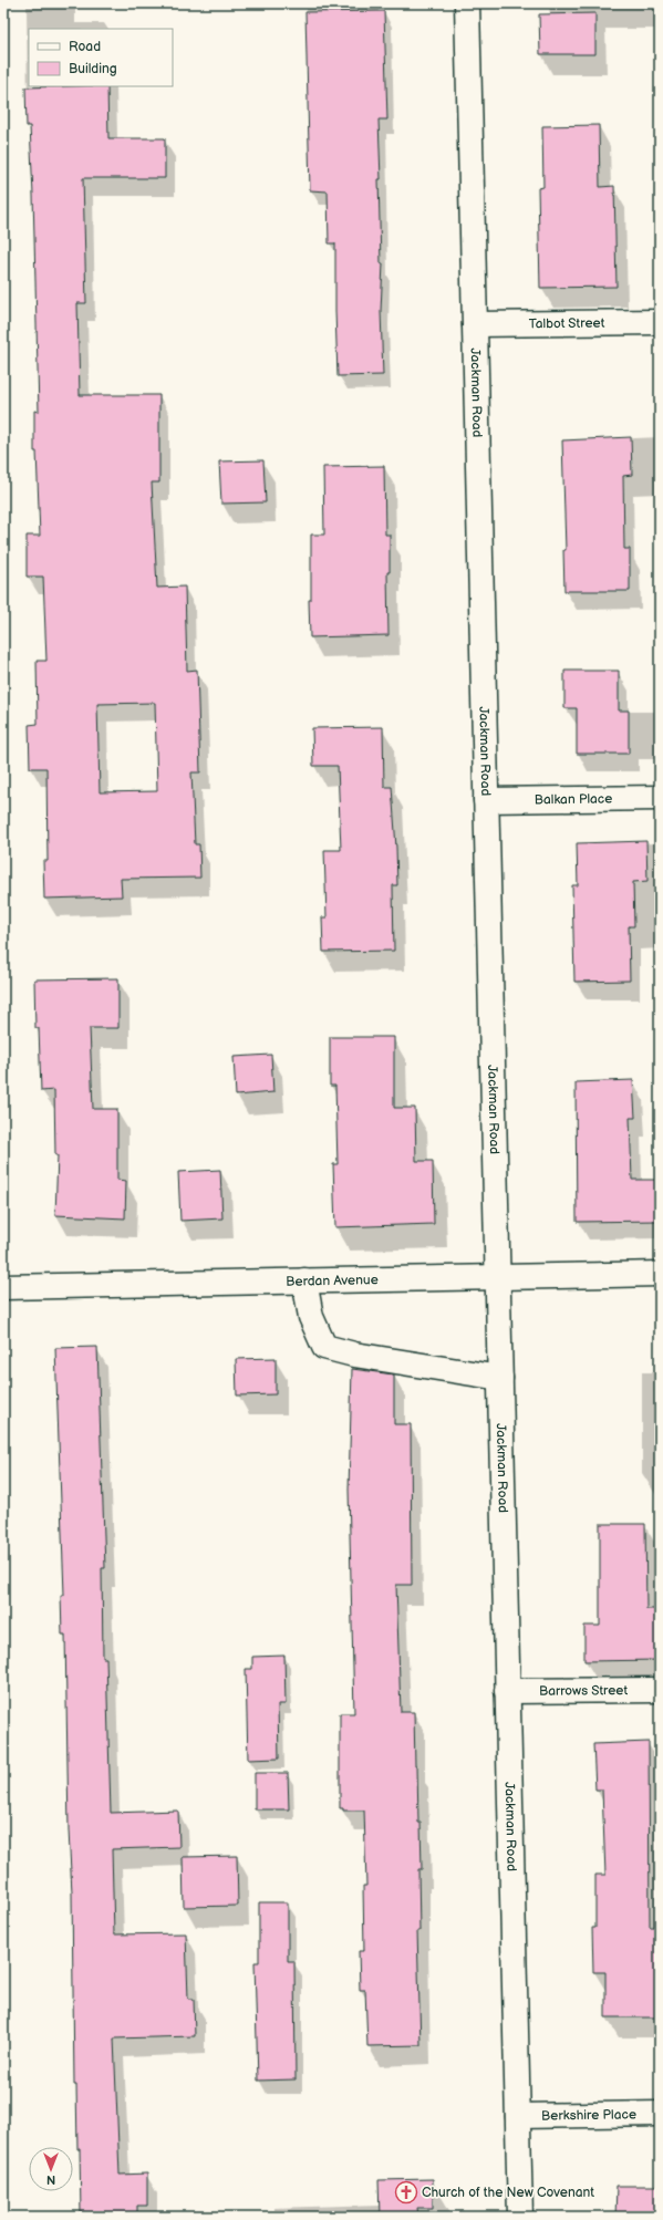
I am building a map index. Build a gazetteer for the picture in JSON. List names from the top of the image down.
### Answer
{
  "streets": {
    "street": [
      "Talbot Street",
      "Jackman Road",
      "Balkan Place",
      "Berdan Avenue",
      "Barrows Street",
      "Berkshire Place"
    ]
  },
  "crossings": [
    ["Talbot Street", "Jackman Road"],
    ["Jackman Road", "Balkan Place"],
    ["Jackman Road", "Berdan Avenue"],
    ["Jackman Road", "Barrows Street"],
    ["Jackman Road", "Berkshire Place"]
  ],
  "places": {
    "church": ["Church of the New Covenant"]
  },
  "legend": ["Road", "Building"],
  "north": "bottom"
}
